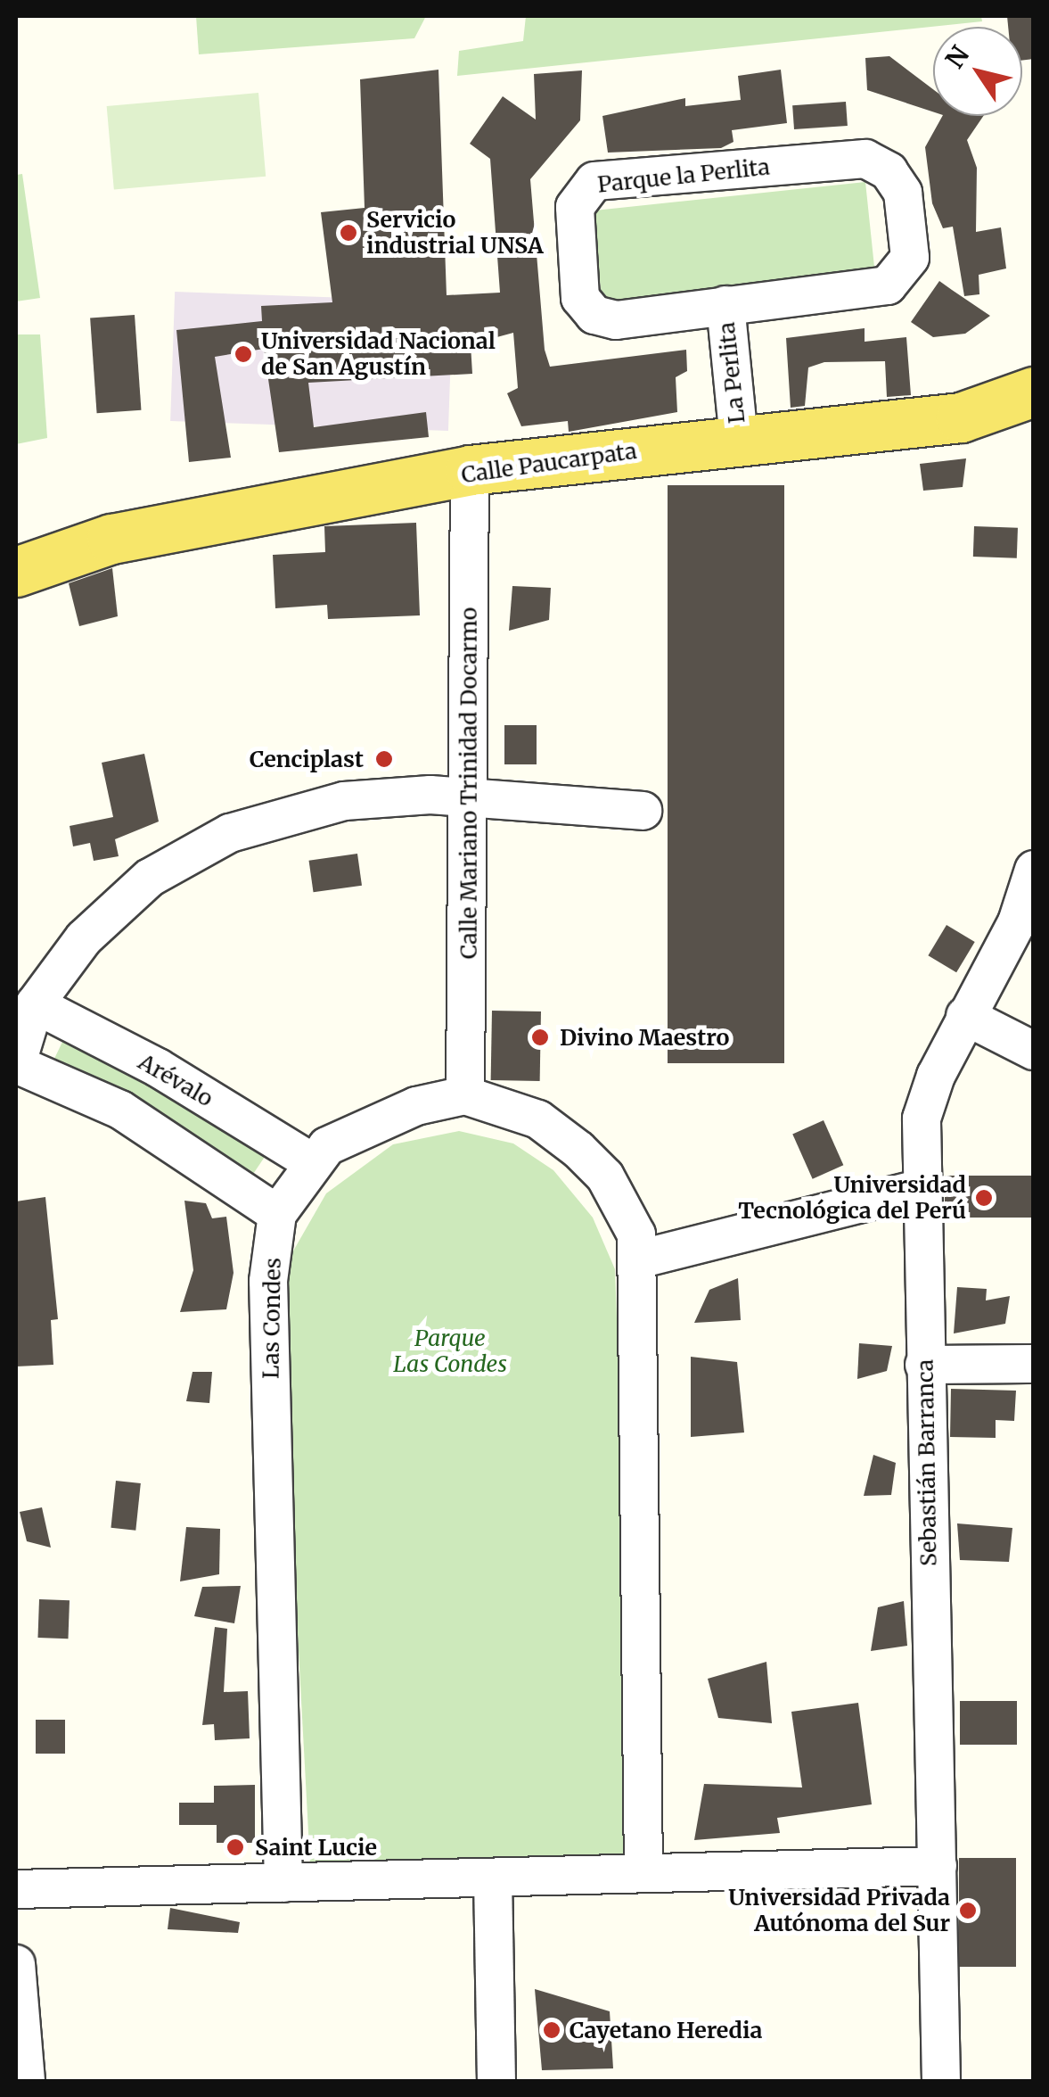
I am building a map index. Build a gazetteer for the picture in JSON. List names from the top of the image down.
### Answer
{
  "streets": {
    "main road": ["Calle Paucarpata"],
    "street": [
      "Parque la Perlita",
      "La Perlita",
      "Calle Mariano Trinidad Docarmo",
      "Arévalo",
      "Las Condes",
      "Sebastián Barranca"
    ]
  },
  "crossings": [
    ["Parque la Perlita", "La Perlita"],
    ["La Perlita", "Calle Paucarpata"],
    ["Calle Paucarpata", "Calle Mariano Trinidad Docarmo"],
    ["Calle Mariano Trinidad Docarmo", "Las Condes"],
    ["Arévalo", "Las Condes"]
  ],
  "parks": ["Parque Las Condes"],
  "places": [
    "Servicio industrial UNSA",
    "Universidad Nacional de San Agustín",
    "Cenciplast",
    "Divino Maestro",
    "Universidad Tecnológica del Perú",
    "Saint Lucie",
    "Universidad Privada Autónoma del Sur",
    "Cayetano Heredia"
  ],
  "north": "top left"
}
